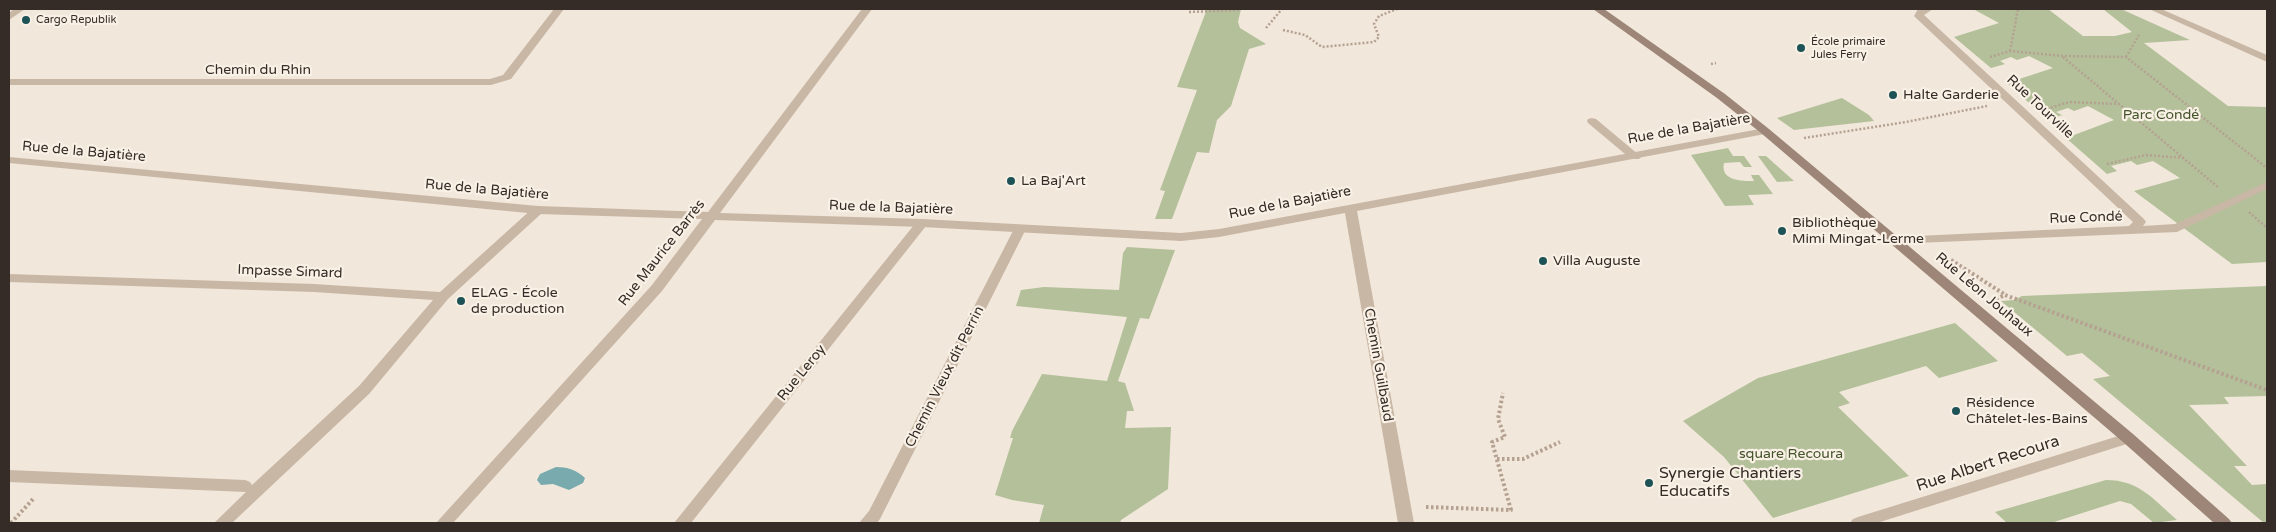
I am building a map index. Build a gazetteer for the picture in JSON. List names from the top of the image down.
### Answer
{
  "streets": {
    "street": [
      "Chemin du Rhin",
      "Rue Tourville",
      "Rue de la Bajatière",
      "Rue Condé",
      "Rue Maurice Barrès",
      "Impasse Simard",
      "Rue Léon Jouhaux",
      "Chemin Guilbaud",
      "Rue Leroy",
      "Chemin Vieux dit Perrin",
      "Rue Albert Recoura"
    ]
  },
  "crossings": [
    ["Rue Tourville", "Rue Condé"],
    ["Rue de la Bajatière", "Rue Maurice Barrès"],
    ["Rue de la Bajatière", "Rue Léon Jouhaux"],
    ["Rue de la Bajatière", "Chemin Guilbaud"],
    ["Rue de la Bajatière", "Rue Leroy"],
    ["Rue de la Bajatière", "Chemin Vieux dit Perrin"],
    ["Rue Condé", "Rue Léon Jouhaux"],
    ["Rue Léon Jouhaux", "Rue Albert Recoura"]
  ],
  "parks": ["Parc Condé", "square Recoura"],
  "places": [
    "Cargo Republik",
    "École primaire Jules Ferry",
    "Halte Garderie",
    "La Baj'Art",
    "Bibliothèque Mimi Mingat-Lerme",
    "Villa Auguste",
    "ELAG - École de production",
    "Résidence Châtelet-les-Bains",
    "Synergie Chantiers Educatifs"
  ]
}
